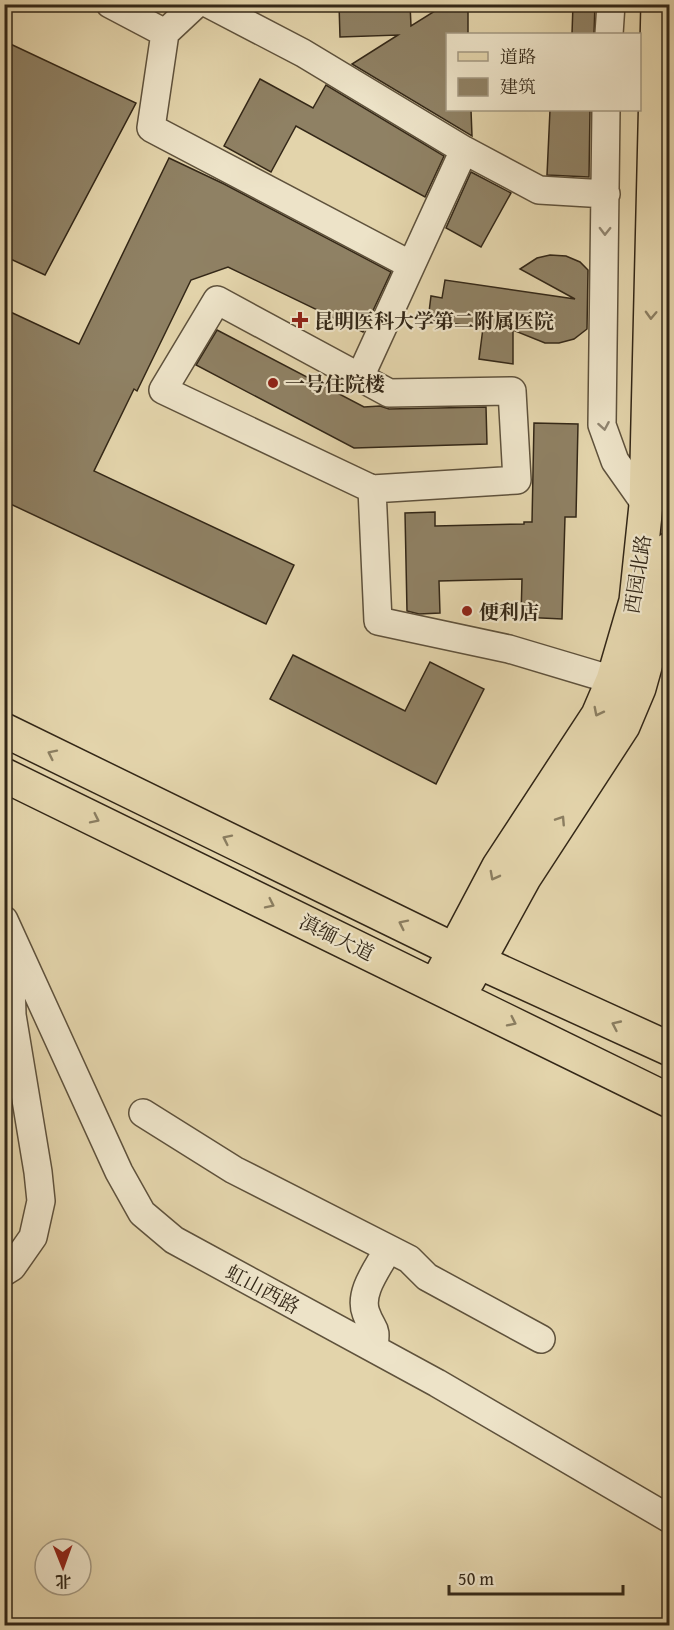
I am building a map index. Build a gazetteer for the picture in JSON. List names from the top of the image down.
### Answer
{
  "streets": {
    "main road": ["西园北路", "滇缅大道"],
    "street": ["虹山西路"]
  },
  "crossings": [
    ["西园北路", "滇缅大道"]
  ],
  "places": {
    "health": ["昆明医科大学第二附属医院"],
    "other": ["一号住院楼", "便利店"]
  },
  "legend": ["道路", "建筑"],
  "scale_bar": "50 m",
  "north": "bottom"
}
